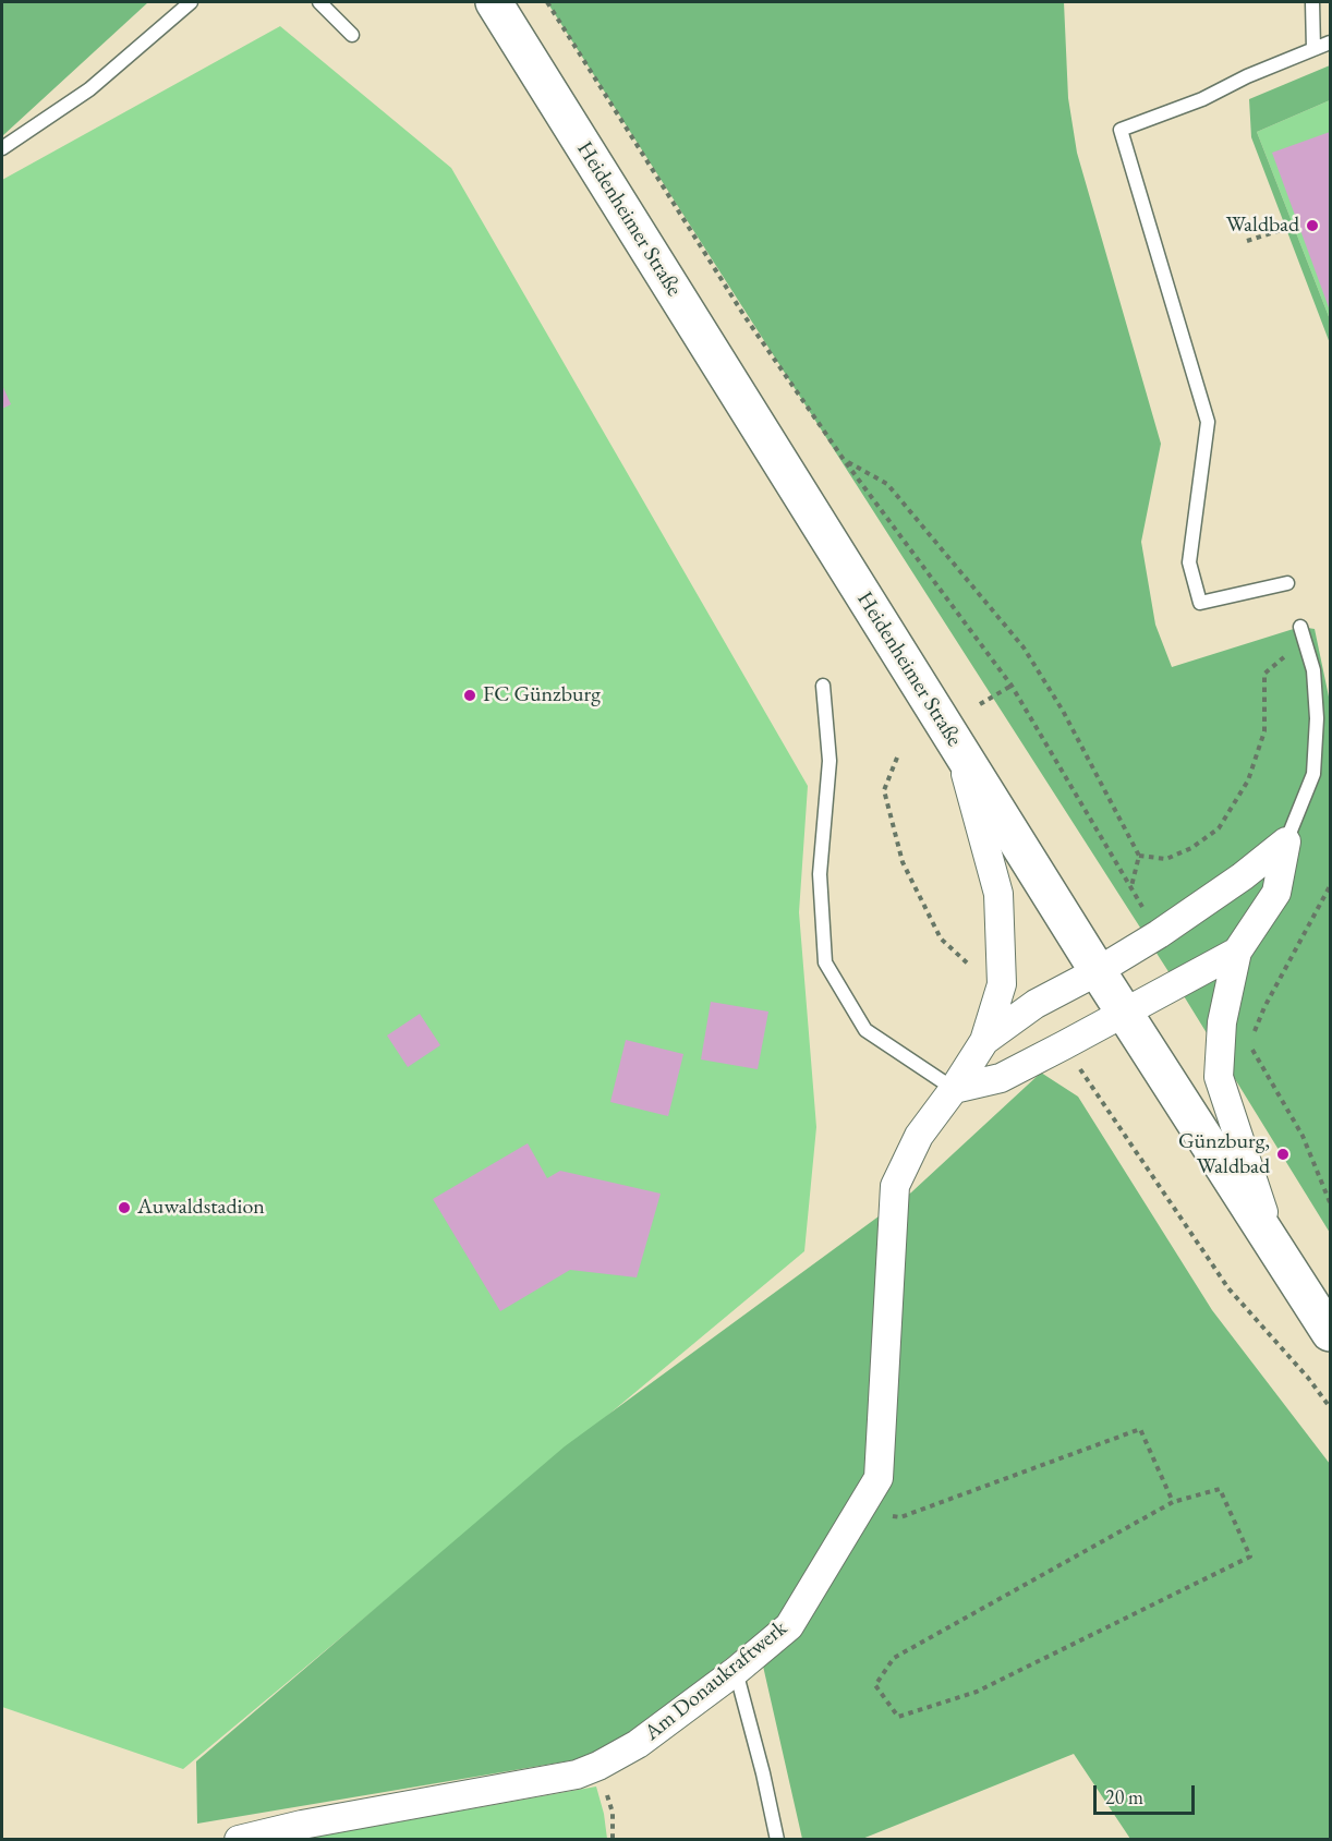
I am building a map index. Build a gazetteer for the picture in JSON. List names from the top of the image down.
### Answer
{
  "streets": {
    "main road": ["Heidenheimer Straße"],
    "street": ["Am Donaukraftwerk"]
  },
  "crossings": [
    ["Heidenheimer Straße", "Am Donaukraftwerk"]
  ],
  "places": [
    "Waldbad",
    "FC Günzburg",
    "Günzburg, Waldbad",
    "Auwaldstadion"
  ],
  "scale_bar": "20 m"
}
